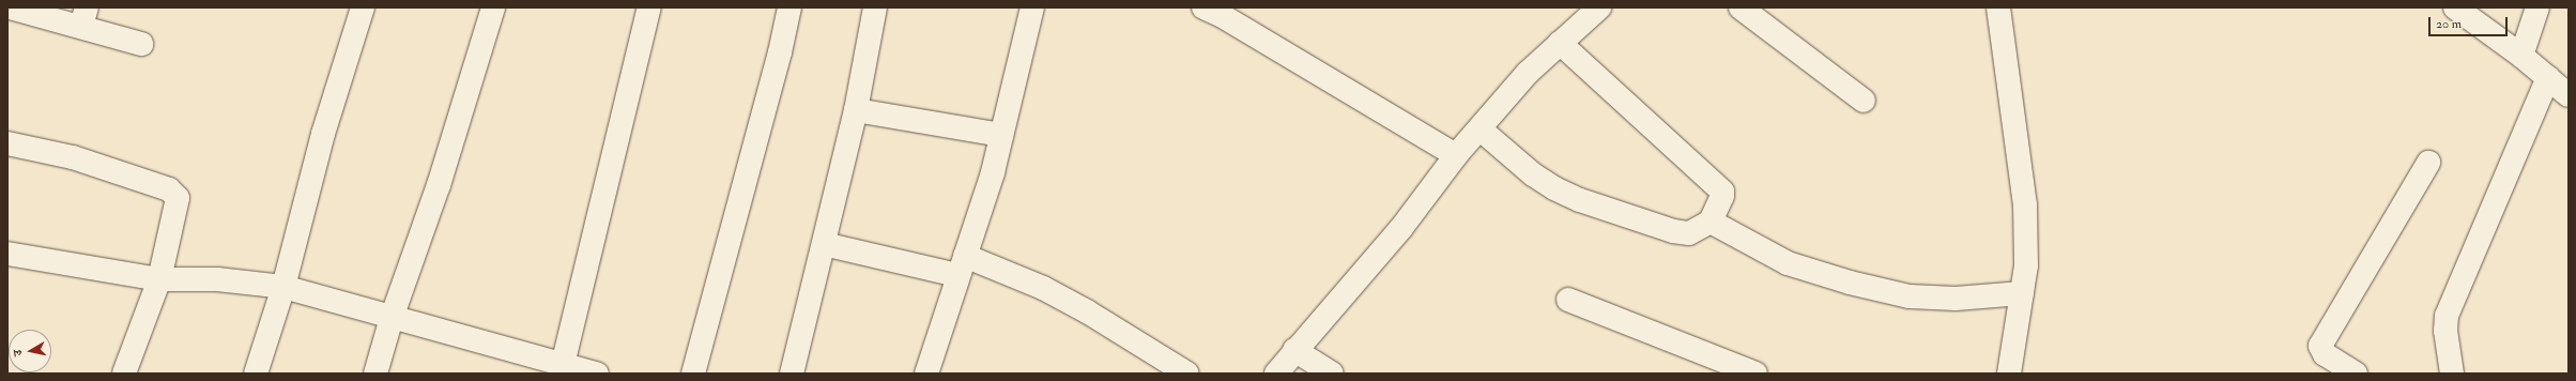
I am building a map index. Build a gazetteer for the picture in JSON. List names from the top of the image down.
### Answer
{
  "scale_bar": "20 m",
  "north": "left"
}
